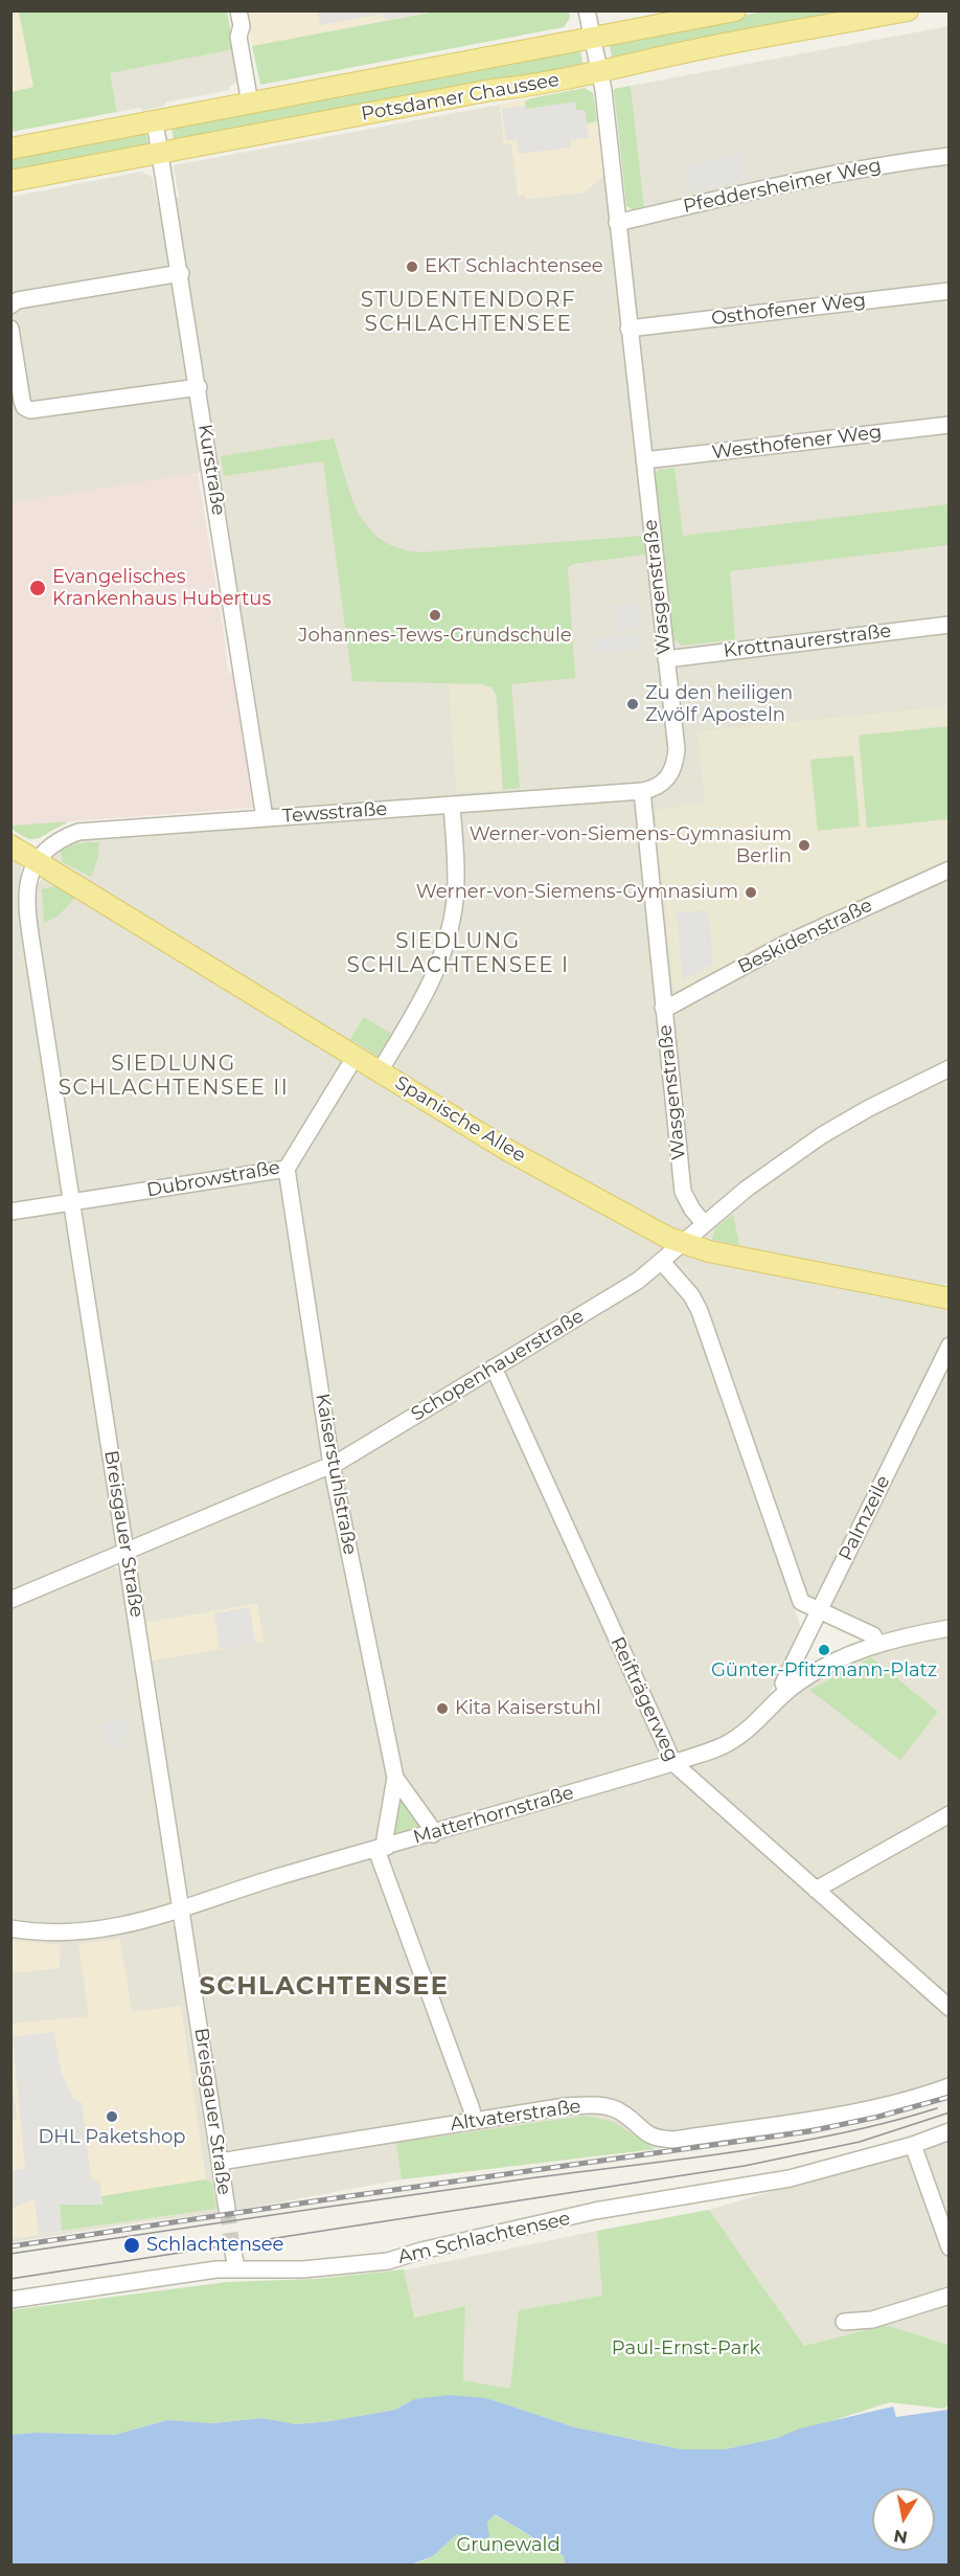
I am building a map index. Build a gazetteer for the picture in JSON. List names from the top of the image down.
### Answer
{
  "streets": {
    "main road": ["Potsdamer Chaussee", "Spanische Allee"],
    "street": [
      "Pfeddersheimer Weg",
      "Osthofener Weg",
      "Westhofener Weg",
      "Kurstraße",
      "Wasgenstraße",
      "Krottnaurerstraße",
      "Tewsstraße",
      "Beskidenstraße",
      "Dubrowstraße",
      "Schopenhauerstraße",
      "Kaiserstuhlstraße",
      "Palmzeile",
      "Breisgauer Straße",
      "Reifträgerweg",
      "Matterhornstraße",
      "Altvaterstraße",
      "Am Schlachtensee"
    ]
  },
  "crossings": [
    ["Potsdamer Chaussee", "Kurstraße"],
    ["Potsdamer Chaussee", "Wasgenstraße"],
    ["Pfeddersheimer Weg", "Wasgenstraße"],
    ["Osthofener Weg", "Wasgenstraße"],
    ["Westhofener Weg", "Wasgenstraße"],
    ["Kurstraße", "Tewsstraße"],
    ["Wasgenstraße", "Krottnaurerstraße"],
    ["Wasgenstraße", "Tewsstraße"],
    ["Wasgenstraße", "Beskidenstraße"],
    ["Wasgenstraße", "Schopenhauerstraße"],
    ["Tewsstraße", "Spanische Allee"],
    ["Tewsstraße", "Breisgauer Straße"],
    ["Spanische Allee", "Dubrowstraße"],
    ["Spanische Allee", "Schopenhauerstraße"],
    ["Spanische Allee", "Breisgauer Straße"],
    ["Dubrowstraße", "Kaiserstuhlstraße"],
    ["Dubrowstraße", "Breisgauer Straße"],
    ["Schopenhauerstraße", "Kaiserstuhlstraße"],
    ["Schopenhauerstraße", "Breisgauer Straße"],
    ["Schopenhauerstraße", "Reifträgerweg"],
    ["Kaiserstuhlstraße", "Matterhornstraße"],
    ["Kaiserstuhlstraße", "Altvaterstraße"],
    ["Palmzeile", "Matterhornstraße"],
    ["Breisgauer Straße", "Matterhornstraße"],
    ["Breisgauer Straße", "Altvaterstraße"],
    ["Reifträgerweg", "Matterhornstraße"]
  ],
  "districts": [
    "STUDENTENDORF SCHLACHTENSEE",
    "SIEDLUNG SCHLACHTENSEE I",
    "SIEDLUNG SCHLACHTENSEE II",
    "SCHLACHTENSEE"
  ],
  "parks": ["Paul-Ernst-Park", "Grunewald"],
  "places": [
    "EKT Schlachtensee",
    "Evangelisches Krankenhaus Hubertus",
    "Johannes-Tews-Grundschule",
    "Zu den heiligen Zwölf Aposteln",
    "Werner-von-Siemens-Gymnasium Berlin",
    "Werner-von-Siemens-Gymnasium",
    "Günter-Pfitzmann-Platz",
    "Kita Kaiserstuhl",
    "DHL Paketshop",
    "Schlachtensee"
  ],
  "north": "bottom"
}
